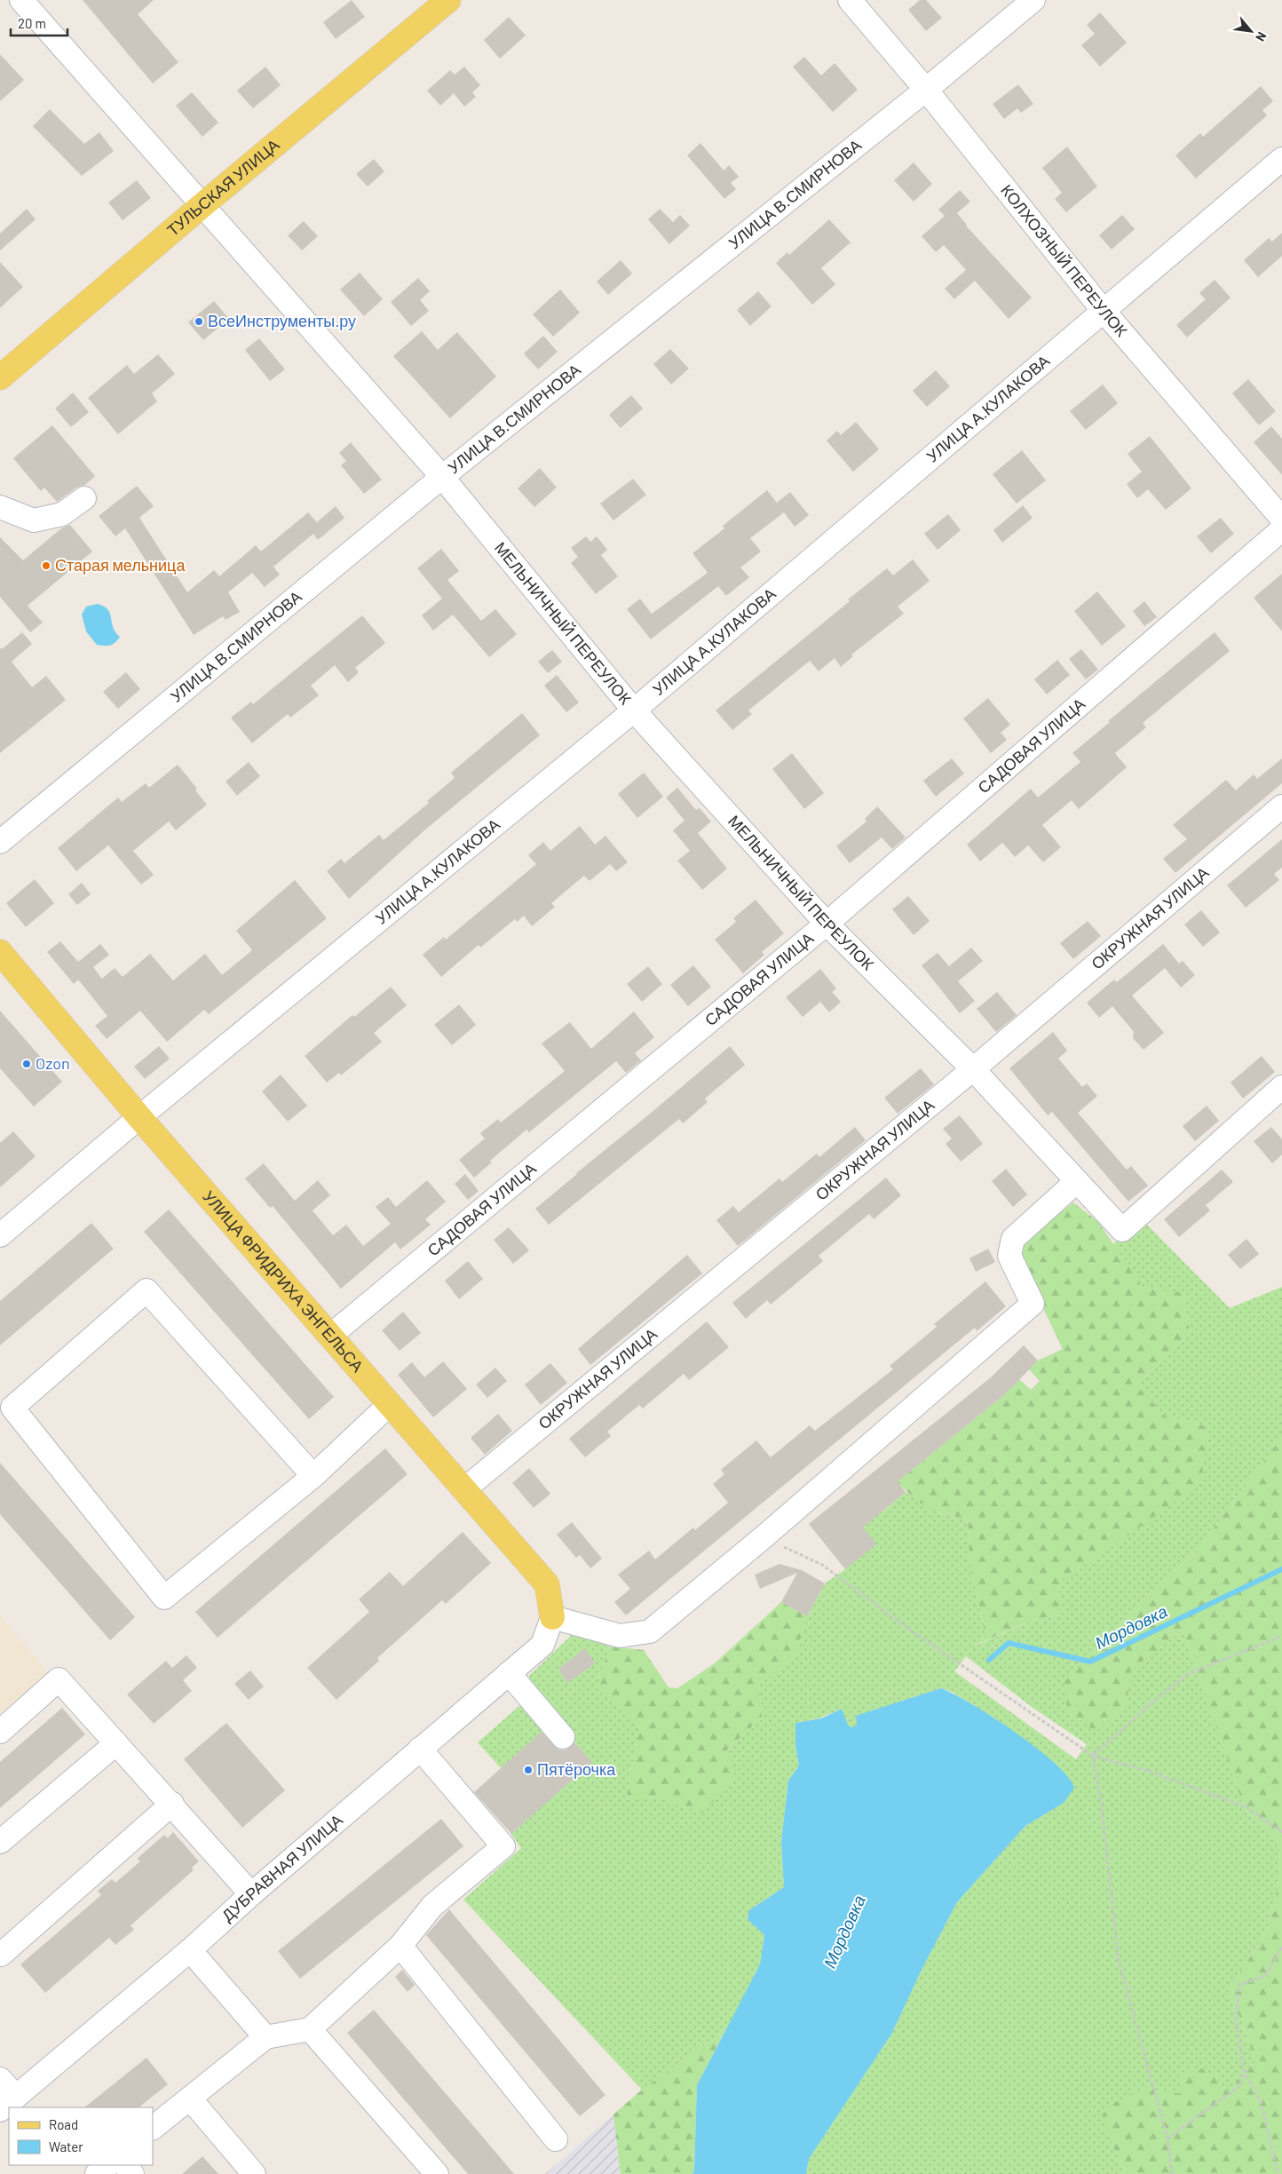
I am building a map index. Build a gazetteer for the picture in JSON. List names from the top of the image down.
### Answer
{
  "streets": {
    "main road": ["ТУЛЬСКАЯ УЛИЦА", "УЛИЦА ФРИДРИХА ЭНГЕЛЬСА"],
    "street": [
      "УЛИЦА В.СМИРНОВА",
      "КОЛХОЗНЫЙ ПЕРЕУЛОК",
      "УЛИЦА А.КУЛАКОВА",
      "МЕЛЬНИЧНЫЙ ПЕРЕУЛОК",
      "САДОВАЯ УЛИЦА",
      "ОКРУЖНАЯ УЛИЦА",
      "ДУБРАВНАЯ УЛИЦА"
    ]
  },
  "crossings": [
    ["ТУЛЬСКАЯ УЛИЦА", "МЕЛЬНИЧНЫЙ ПЕРЕУЛОК"],
    ["УЛИЦА В.СМИРНОВА", "КОЛХОЗНЫЙ ПЕРЕУЛОК"],
    ["УЛИЦА В.СМИРНОВА", "МЕЛЬНИЧНЫЙ ПЕРЕУЛОК"],
    ["КОЛХОЗНЫЙ ПЕРЕУЛОК", "УЛИЦА А.КУЛАКОВА"],
    ["УЛИЦА А.КУЛАКОВА", "МЕЛЬНИЧНЫЙ ПЕРЕУЛОК"],
    ["УЛИЦА А.КУЛАКОВА", "УЛИЦА ФРИДРИХА ЭНГЕЛЬСА"],
    ["МЕЛЬНИЧНЫЙ ПЕРЕУЛОК", "САДОВАЯ УЛИЦА"],
    ["МЕЛЬНИЧНЫЙ ПЕРЕУЛОК", "ОКРУЖНАЯ УЛИЦА"],
    ["САДОВАЯ УЛИЦА", "УЛИЦА ФРИДРИХА ЭНГЕЛЬСА"],
    ["ОКРУЖНАЯ УЛИЦА", "УЛИЦА ФРИДРИХА ЭНГЕЛЬСА"],
    ["УЛИЦА ФРИДРИХА ЭНГЕЛЬСА", "ДУБРАВНАЯ УЛИЦА"]
  ],
  "water": ["Мордовка"],
  "places": [
    "ВсеИнструменты.ру",
    "Старая мельница",
    "Ozon",
    "Пятёрочка"
  ],
  "legend": ["Road", "Water"],
  "scale_bar": "20 m",
  "north": "bottom right"
}
